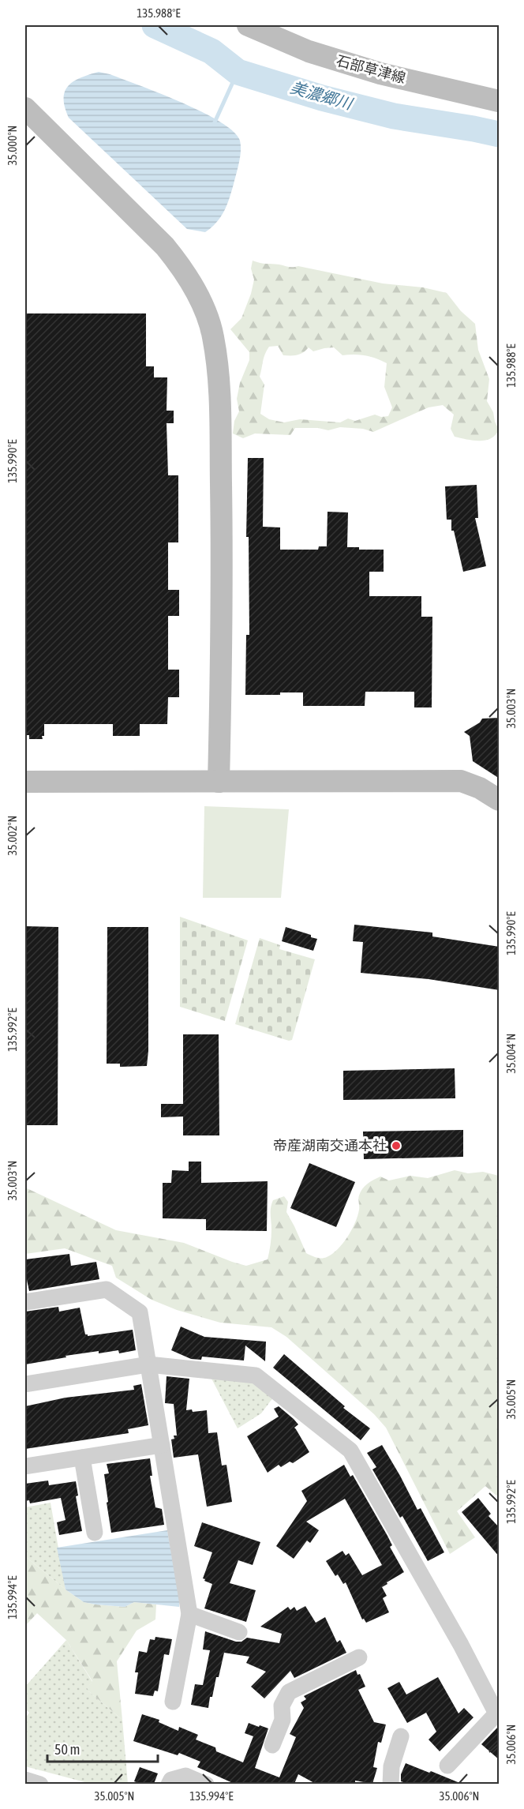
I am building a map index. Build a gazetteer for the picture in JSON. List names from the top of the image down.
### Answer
{
  "streets": {
    "street": ["石部草津線"]
  },
  "water": ["美濃郷川"],
  "places": ["帝産湖南交通本社"],
  "scale_bar": "50 m",
  "coordinates": [
    "135.988°E",
    "35.000°N",
    "135.990°E",
    "35.003°N",
    "35.002°N",
    "135.992°E",
    "35.004°N",
    "35.005°N",
    "135.994°E",
    "35.006°N"
  ]
}
